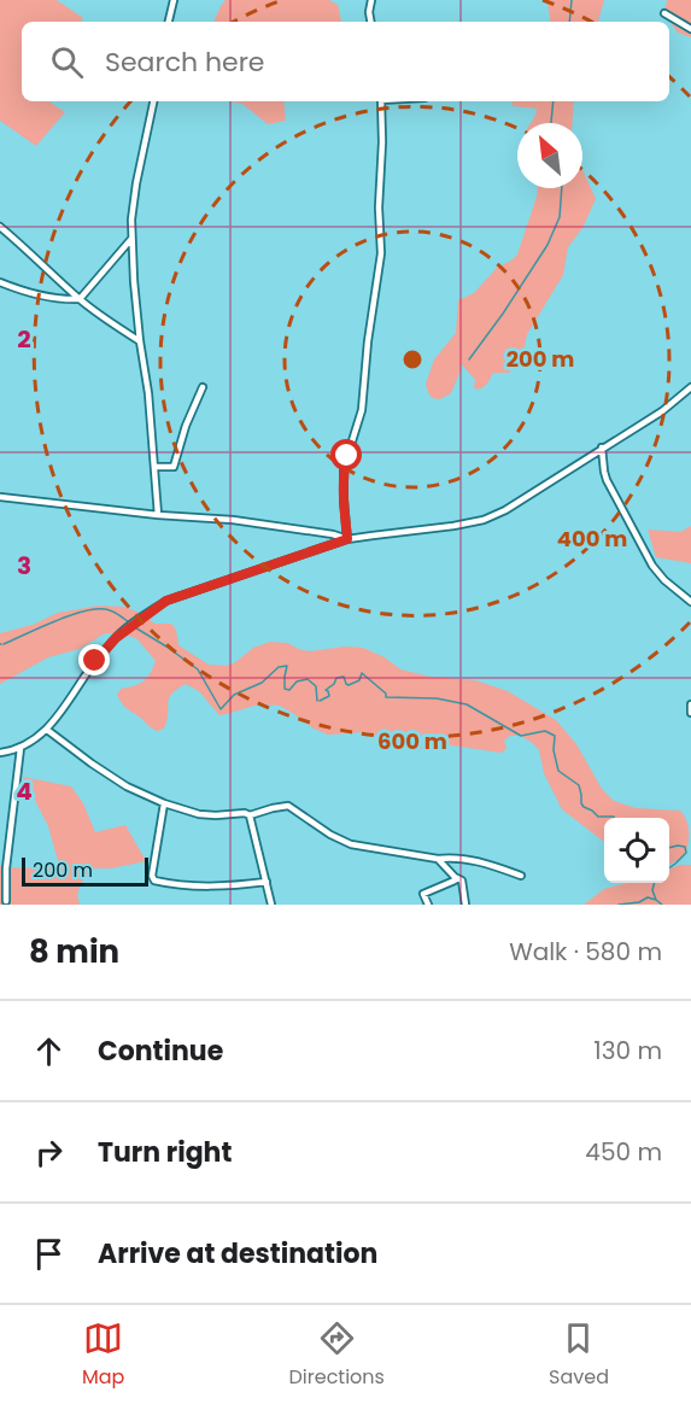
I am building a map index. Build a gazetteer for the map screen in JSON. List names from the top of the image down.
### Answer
{
  "scale_bar": "200 m",
  "north": "top left",
  "page": {
    "search": "Search here",
    "scale": "200 m",
    "heading": ["8 min", "Walk · 580 m"],
    "list": [
      ["Continue", "130 m"],
      ["Turn right", "450 m"],
      "Arrive at destination"
    ],
    "nav": ["Map", "Directions", "Saved"]
  },
  "grid": {
    "rows": ["2", "3", "4"]
  },
  "rings": ["200 m", "400 m", "600 m"]
}
